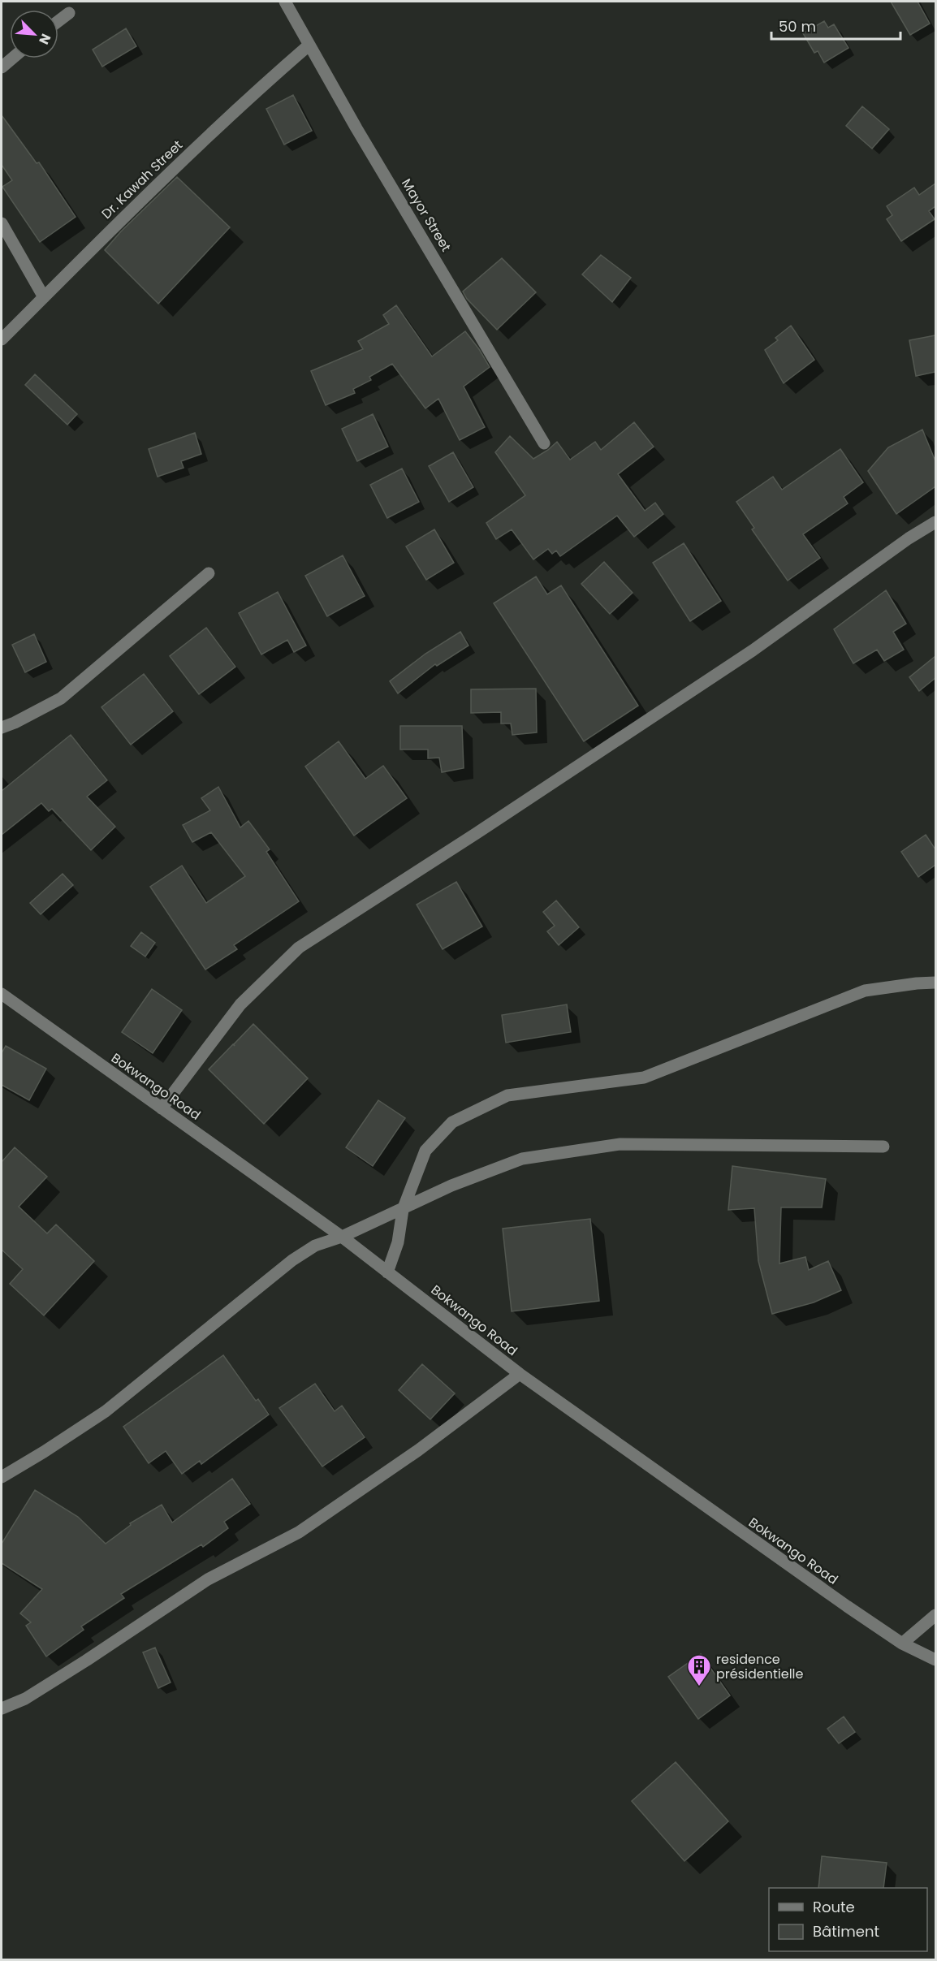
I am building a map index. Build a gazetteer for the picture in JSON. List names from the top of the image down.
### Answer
{
  "streets": {
    "street": ["Dr. Kawah Street", "Mayor Street", "Bokwango Road"]
  },
  "crossings": [
    ["Dr. Kawah Street", "Mayor Street"]
  ],
  "places": {
    "building": ["residence présidentielle"]
  },
  "legend": ["Route", "Bâtiment"],
  "scale_bar": "50 m",
  "north": "bottom right"
}
